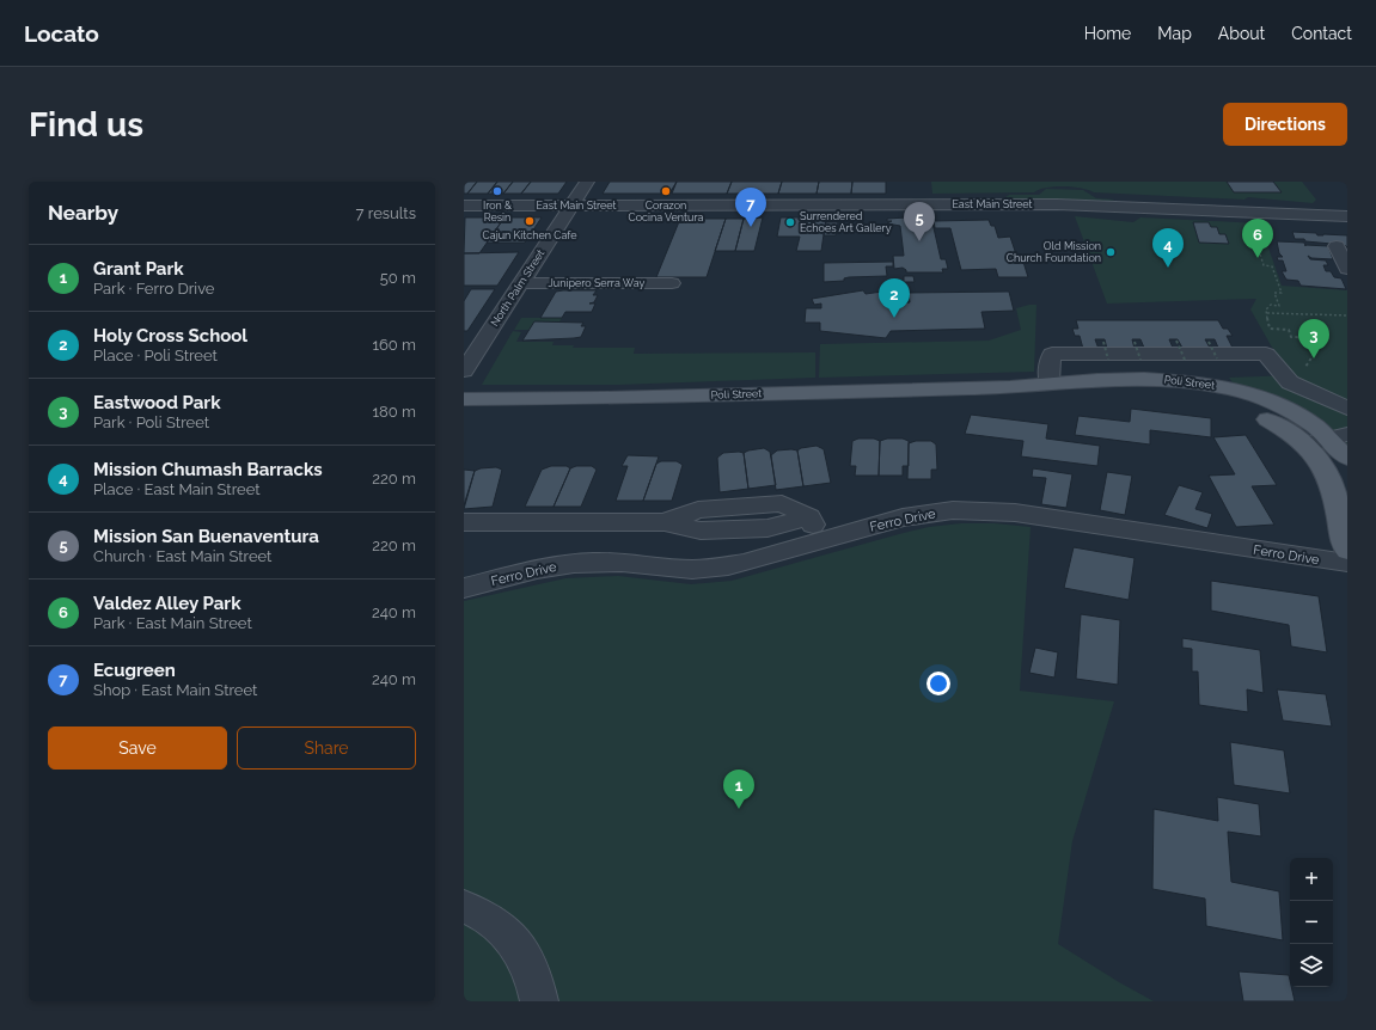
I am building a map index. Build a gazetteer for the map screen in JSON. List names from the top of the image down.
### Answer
{
  "streets": {
    "main road": ["Poli Street"],
    "street": [
      "East Main Street",
      "Junipero Serra Way",
      "North Palm Street",
      "Ferro Drive"
    ]
  },
  "crossings": [
    ["East Main Street", "North Palm Street"],
    ["Junipero Serra Way", "North Palm Street"]
  ],
  "places": [
    "Iron & Resin",
    "Corazon Cocina Ventura",
    "Cajun Kitchen Cafe",
    "Surrendered Echoes Art Gallery",
    "Old Mission Church Foundation"
  ],
  "page": {
    "header": "Locato",
    "nav": [
      "Home",
      "Map",
      "About",
      "Contact"
    ],
    "buttons": [
      "Directions",
      ["Save", "Share"]
    ],
    "title": "Find us",
    "heading": ["Nearby", "7 results"],
    "pins": [
      "7",
      "5",
      "6",
      "4",
      "2",
      "3",
      "1"
    ],
    "list": [
      {
        "mark": "1",
        "name": "Grant Park",
        "note": "Park · Ferro Drive",
        "value": "50 m"
      },
      {
        "mark": "2",
        "name": "Holy Cross School",
        "note": "Place · Poli Street",
        "value": "160 m"
      },
      {
        "mark": "3",
        "name": "Eastwood Park",
        "note": "Park · Poli Street",
        "value": "180 m"
      },
      {
        "mark": "4",
        "name": "Mission Chumash Barracks",
        "note": "Place · East Main Street",
        "value": "220 m"
      },
      {
        "mark": "5",
        "name": "Mission San Buenaventura",
        "note": "Church · East Main Street",
        "value": "220 m"
      },
      {
        "mark": "6",
        "name": "Valdez Alley Park",
        "note": "Park · East Main Street",
        "value": "240 m"
      },
      {
        "mark": "7",
        "name": "Ecugreen",
        "note": "Shop · East Main Street",
        "value": "240 m"
      }
    ],
    "map_buttons": ["+", "−"]
  }
}
